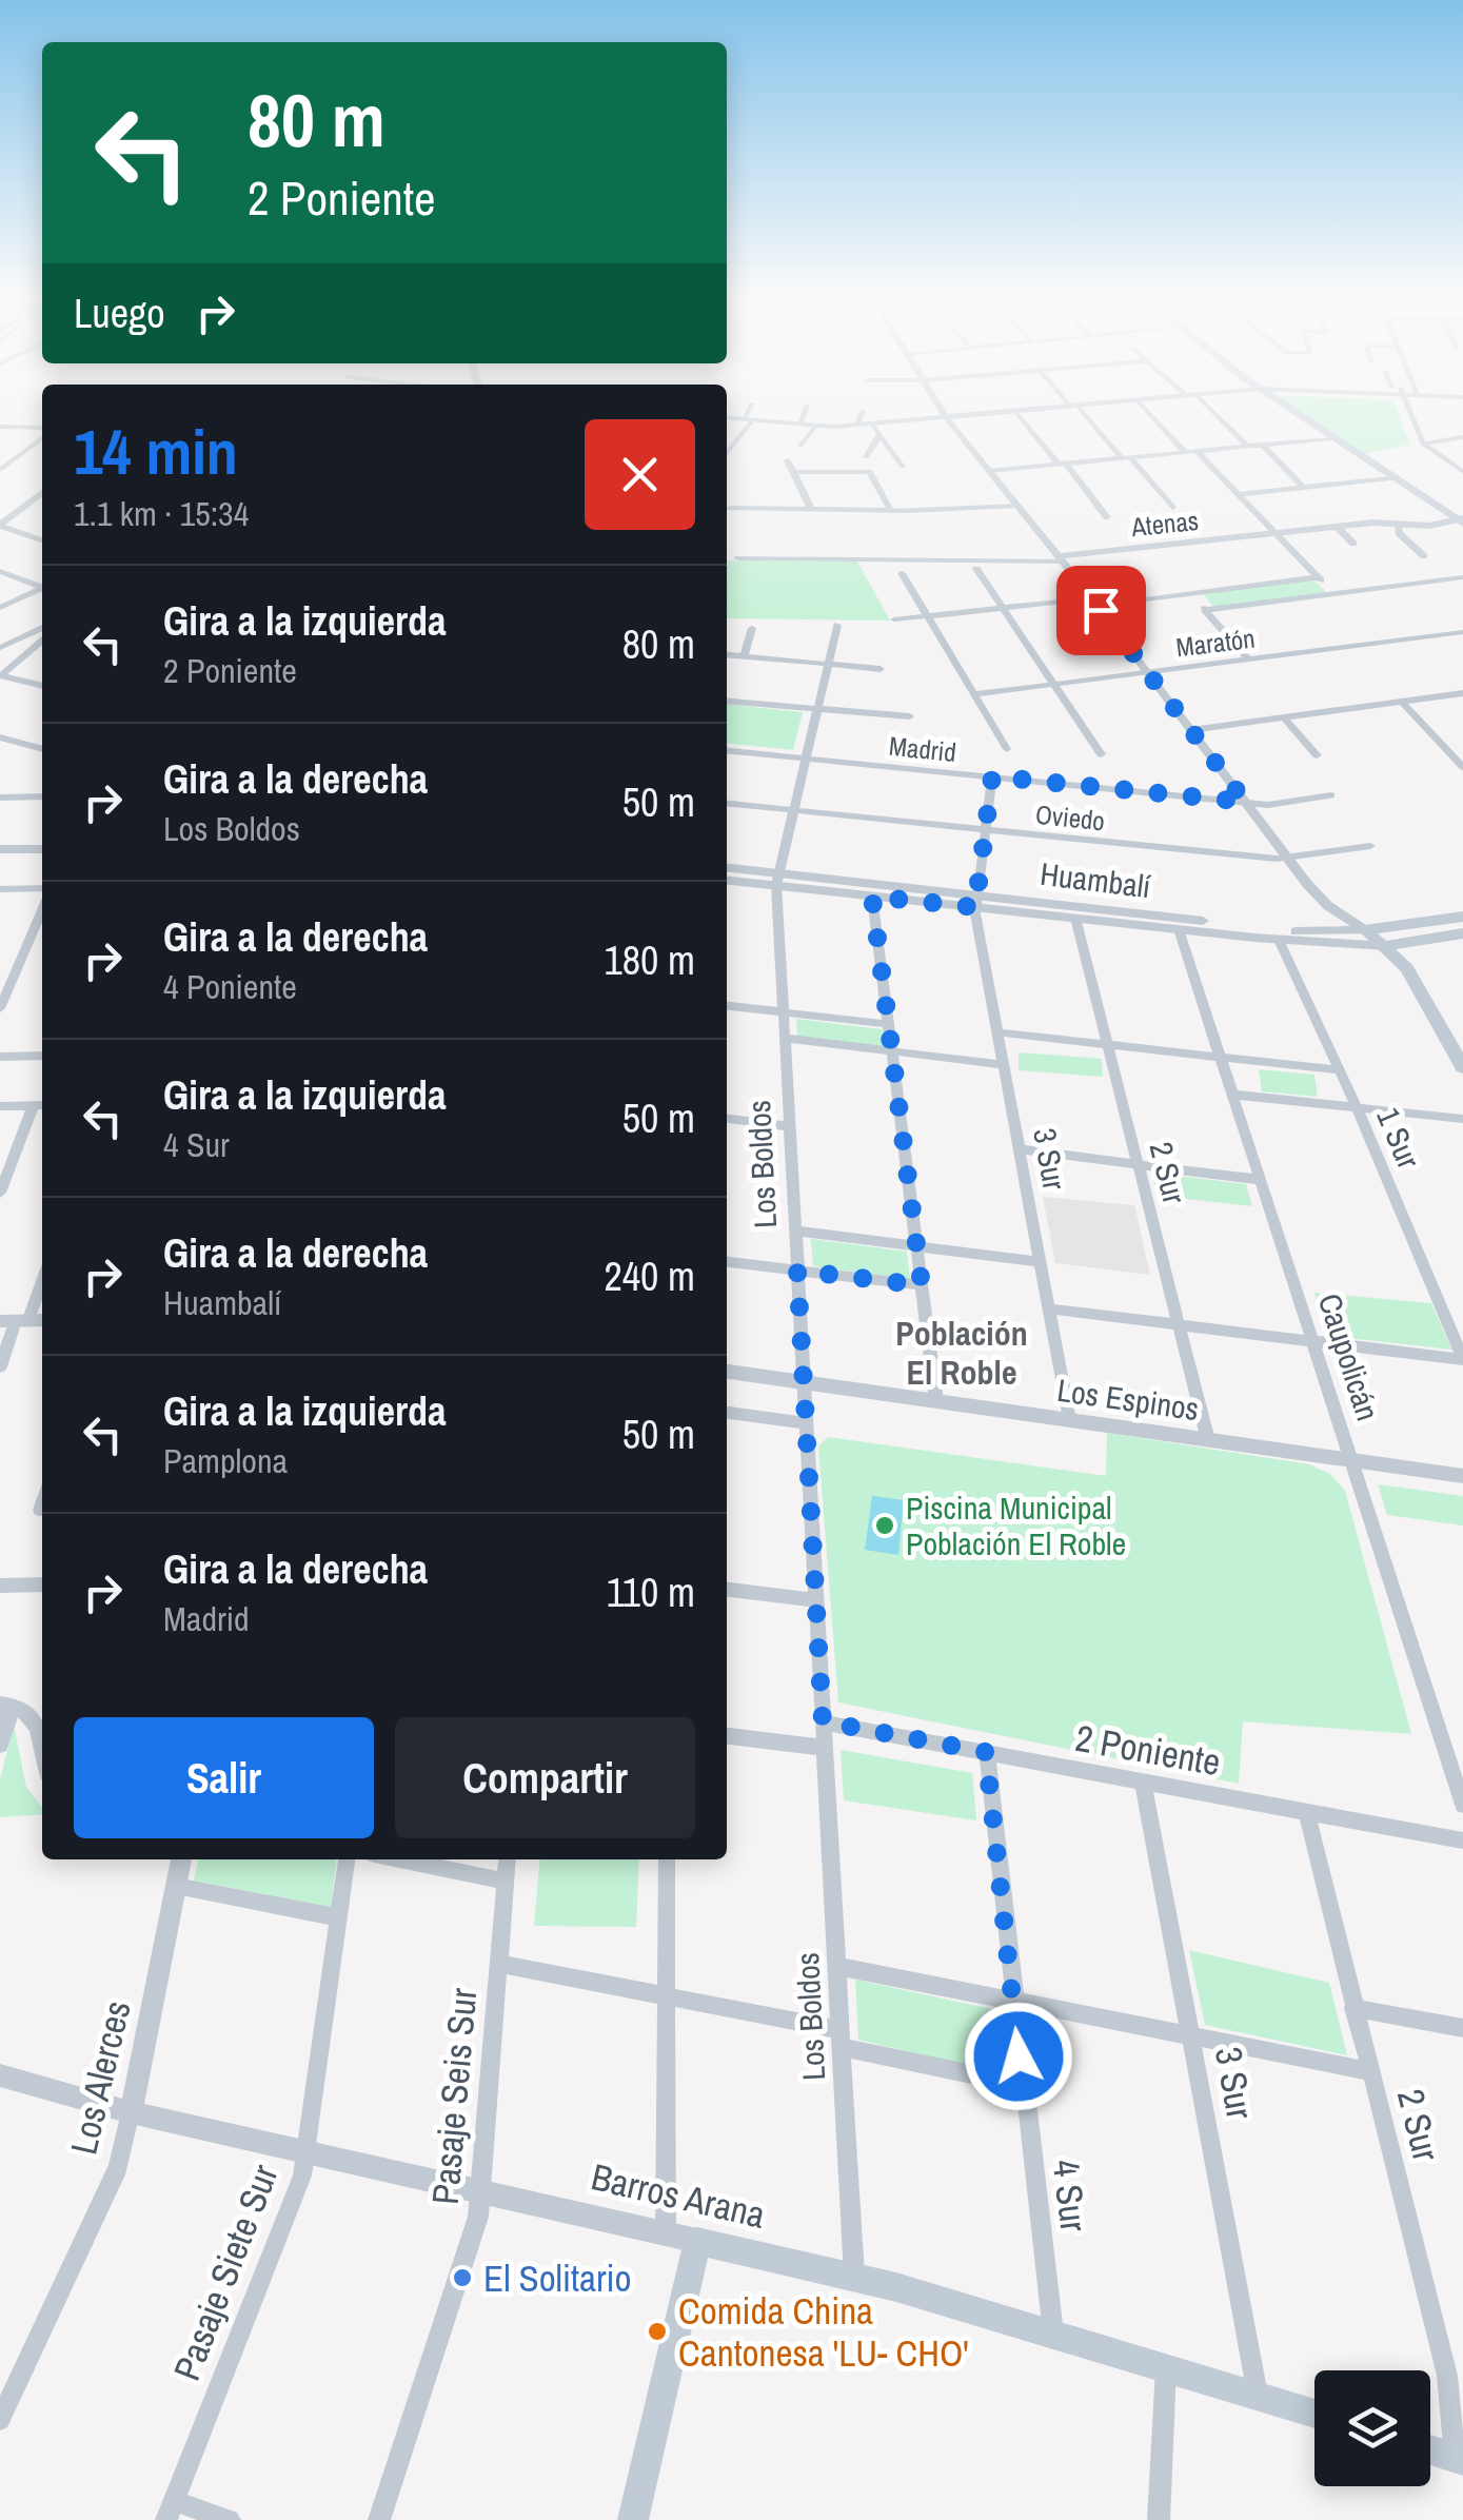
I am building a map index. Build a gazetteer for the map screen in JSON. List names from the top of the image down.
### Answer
{
  "streets": {
    "main road": ["Huambalí", "Barros Arana"],
    "street": [
      "Atenas",
      "Maratón",
      "Madrid",
      "Oviedo",
      "1 Sur",
      "3 Sur",
      "Los Boldos",
      "2 Sur",
      "Caupolicán",
      "Los Espinos",
      "2 Poniente",
      "Los Alerces",
      "Pasaje Seis Sur",
      "4 Sur",
      "Pasaje Siete Sur"
    ]
  },
  "crossings": [
    ["Madrid", "3 Sur"],
    ["Madrid", "Los Boldos"],
    ["Oviedo", "3 Sur"],
    ["Oviedo", "Los Boldos"],
    ["Huambalí", "1 Sur"],
    ["Huambalí", "3 Sur"],
    ["Huambalí", "Los Boldos"],
    ["Huambalí", "2 Sur"],
    ["Huambalí", "Caupolicán"],
    ["3 Sur", "Los Espinos"],
    ["3 Sur", "2 Poniente"],
    ["3 Sur", "Barros Arana"],
    ["Los Boldos", "Los Espinos"],
    ["Los Boldos", "2 Poniente"],
    ["Los Boldos", "Barros Arana"],
    ["2 Sur", "Los Espinos"],
    ["2 Sur", "2 Poniente"],
    ["Caupolicán", "Los Espinos"],
    ["2 Poniente", "4 Sur"],
    ["Los Alerces", "Barros Arana"],
    ["Pasaje Seis Sur", "Barros Arana"],
    ["Barros Arana", "4 Sur"],
    ["Barros Arana", "Pasaje Siete Sur"]
  ],
  "districts": ["Población El Roble"],
  "places": ["Piscina Municipal Población El Roble", "El Solitario", "Comida China Cantonesa 'LU- CHO'"],
  "page": {
    "turn": ["80 m", "2 Poniente"],
    "then": "Luego",
    "heading": ["14 min", "1.1 km · 15:34"],
    "list": [
      {
        "name": "Gira a la izquierda",
        "note": "2 Poniente",
        "value": "80 m"
      },
      {
        "name": "Gira a la derecha",
        "note": "Los Boldos",
        "value": "50 m"
      },
      {
        "name": "Gira a la derecha",
        "note": "4 Poniente",
        "value": "180 m"
      },
      {
        "name": "Gira a la izquierda",
        "note": "4 Sur",
        "value": "50 m"
      },
      {
        "name": "Gira a la derecha",
        "note": "Huambalí",
        "value": "240 m"
      },
      {
        "name": "Gira a la izquierda",
        "note": "Pamplona",
        "value": "50 m"
      },
      {
        "name": "Gira a la derecha",
        "note": "Madrid",
        "value": "110 m"
      }
    ],
    "buttons": ["Salir", "Compartir"]
  }
}
